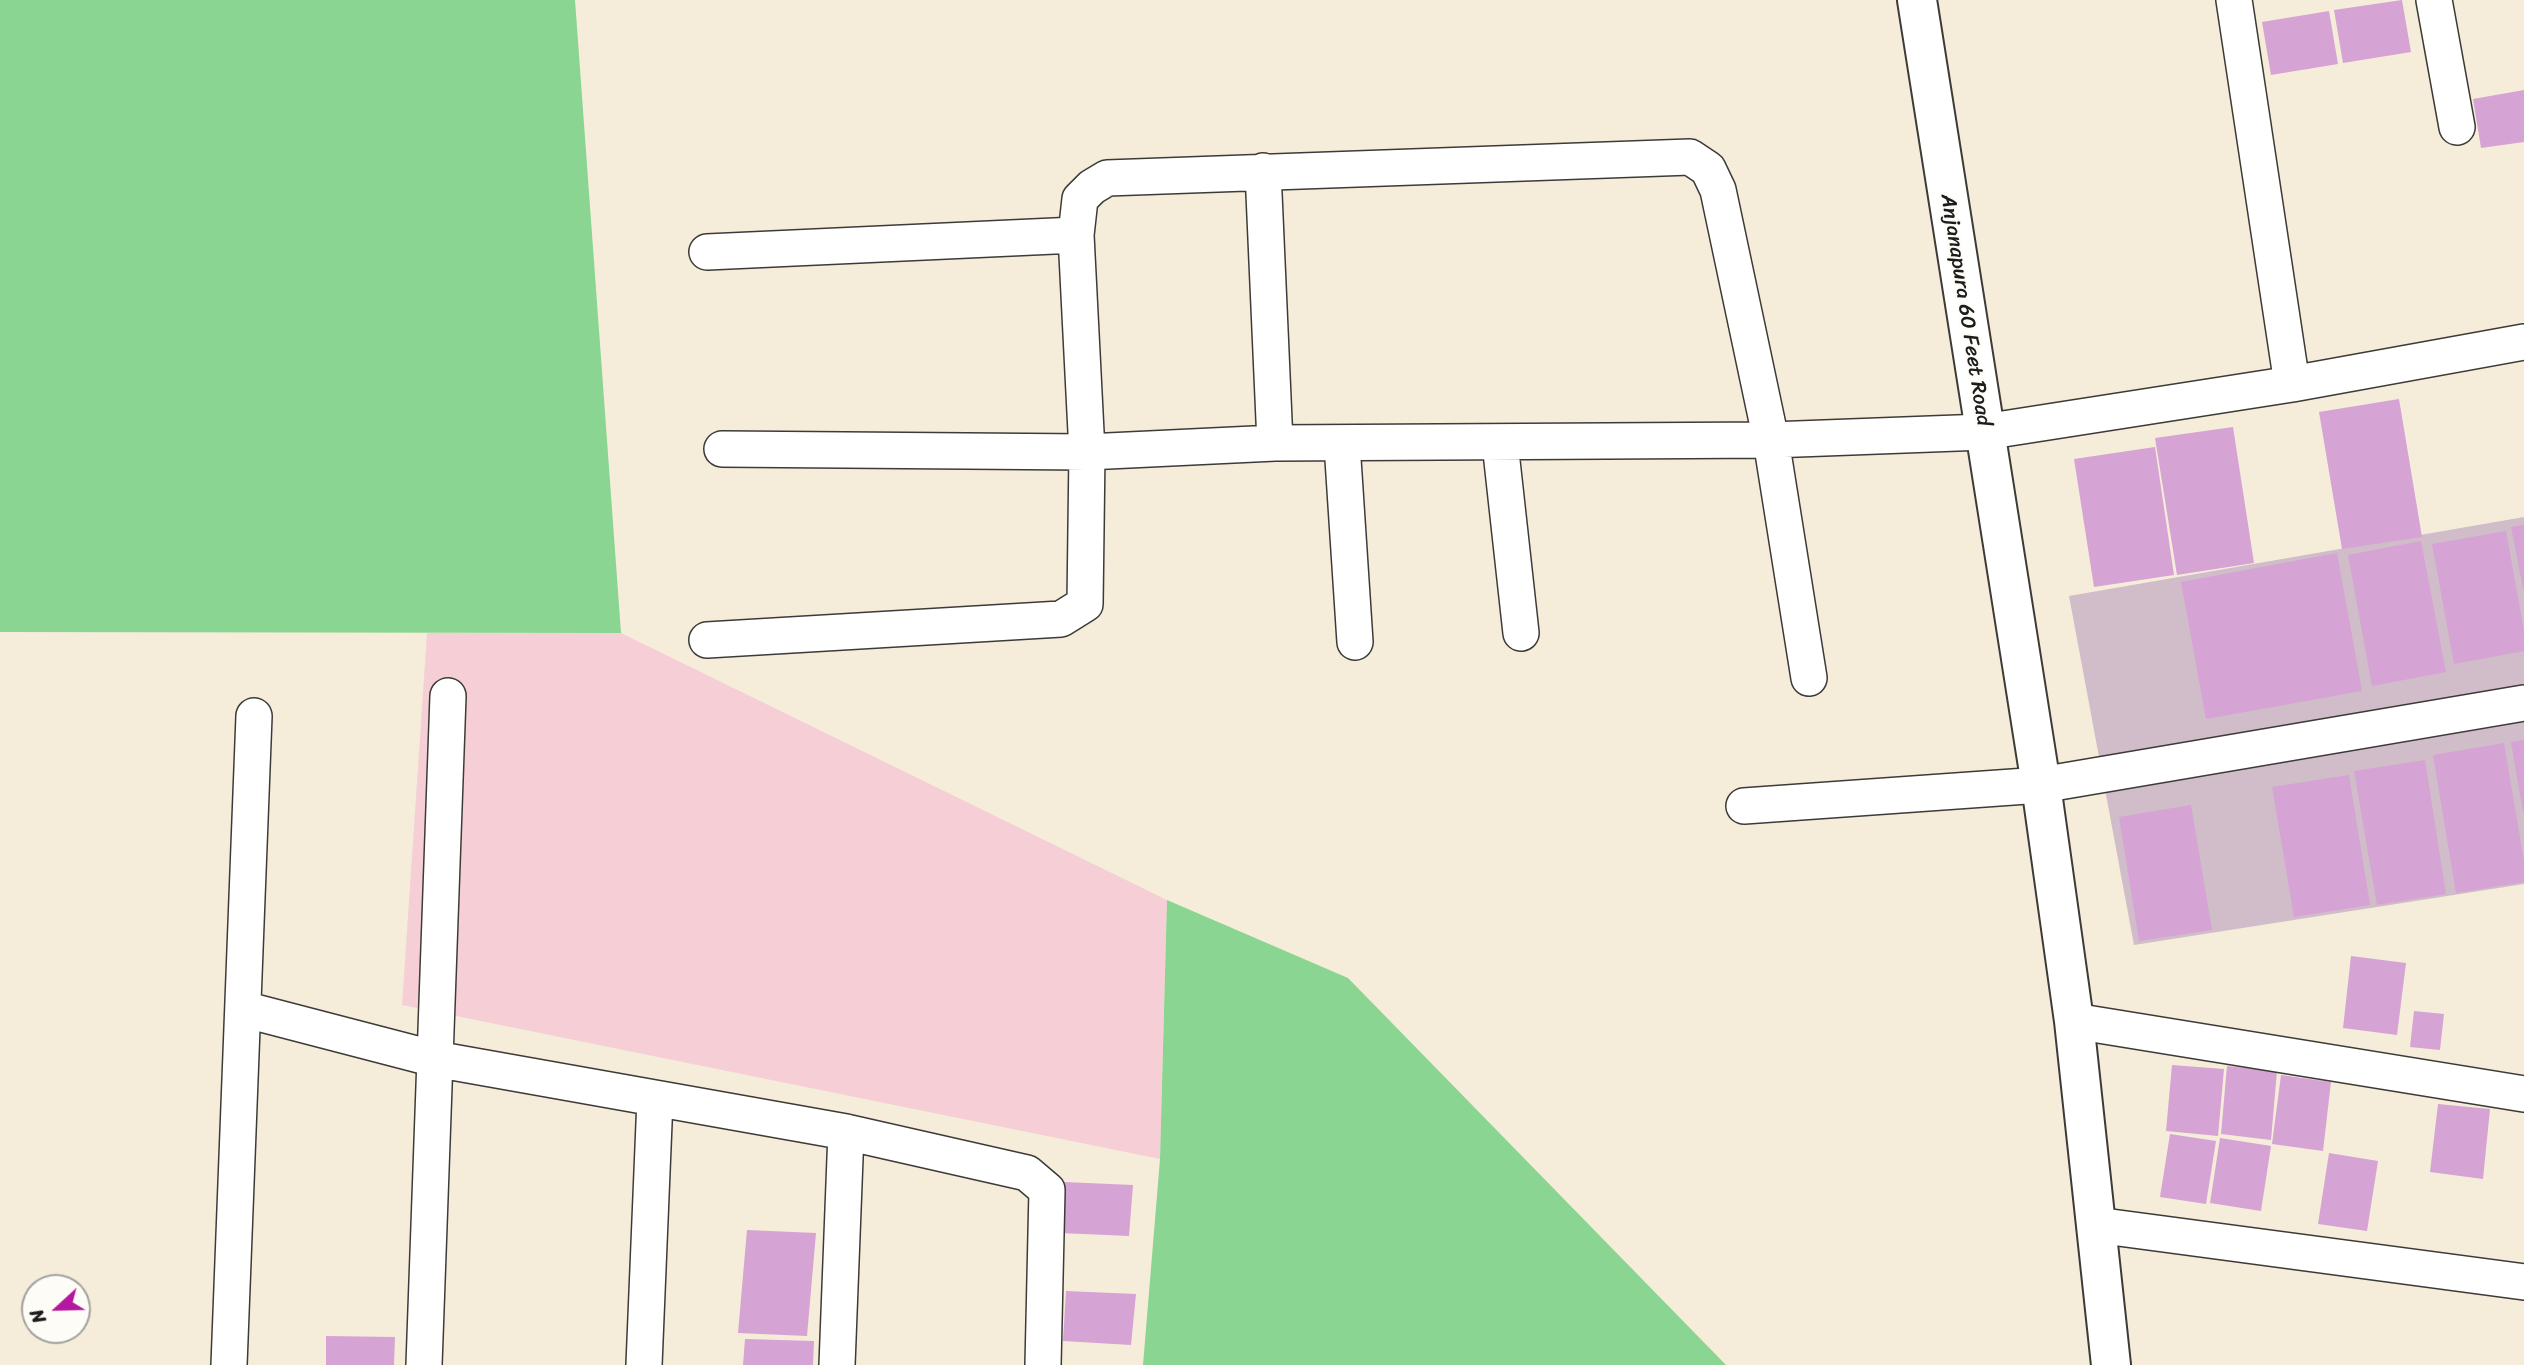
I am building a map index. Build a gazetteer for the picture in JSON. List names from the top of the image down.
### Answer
{
  "streets": {
    "street": ["Anjanapura 60 Feet Road"]
  },
  "north": "left"
}
